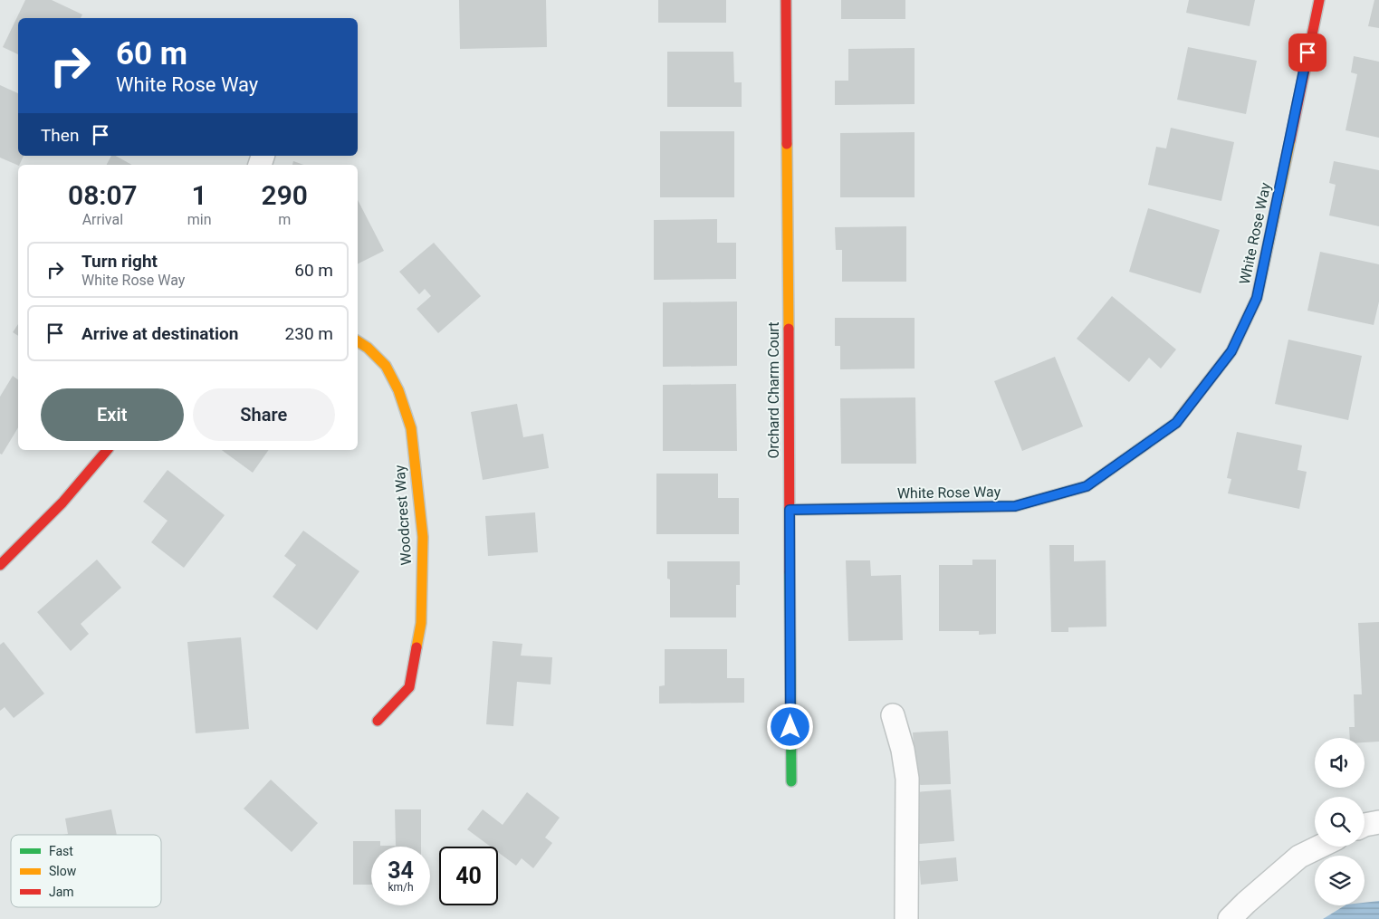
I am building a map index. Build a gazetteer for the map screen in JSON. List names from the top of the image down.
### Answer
{
  "streets": {
    "street": ["White Rose Way", "Orchard Charm Court", "Woodcrest Way"]
  },
  "crossings": [
    ["White Rose Way", "Orchard Charm Court"]
  ],
  "legend": ["Fast", "Slow", "Jam"],
  "page": {
    "turn": ["60 m", "White Rose Way"],
    "then": "Then",
    "eta": [
      "08:07",
      "Arrival",
      "1",
      "min",
      "290",
      "m"
    ],
    "list": [
      {
        "name": "Turn right",
        "note": "White Rose Way",
        "value": "60 m"
      },
      {
        "name": "Arrive at destination",
        "value": "230 m"
      }
    ],
    "buttons": ["Exit", "Share"],
    "speed": "34 km/h",
    "limit": "40"
  }
}
